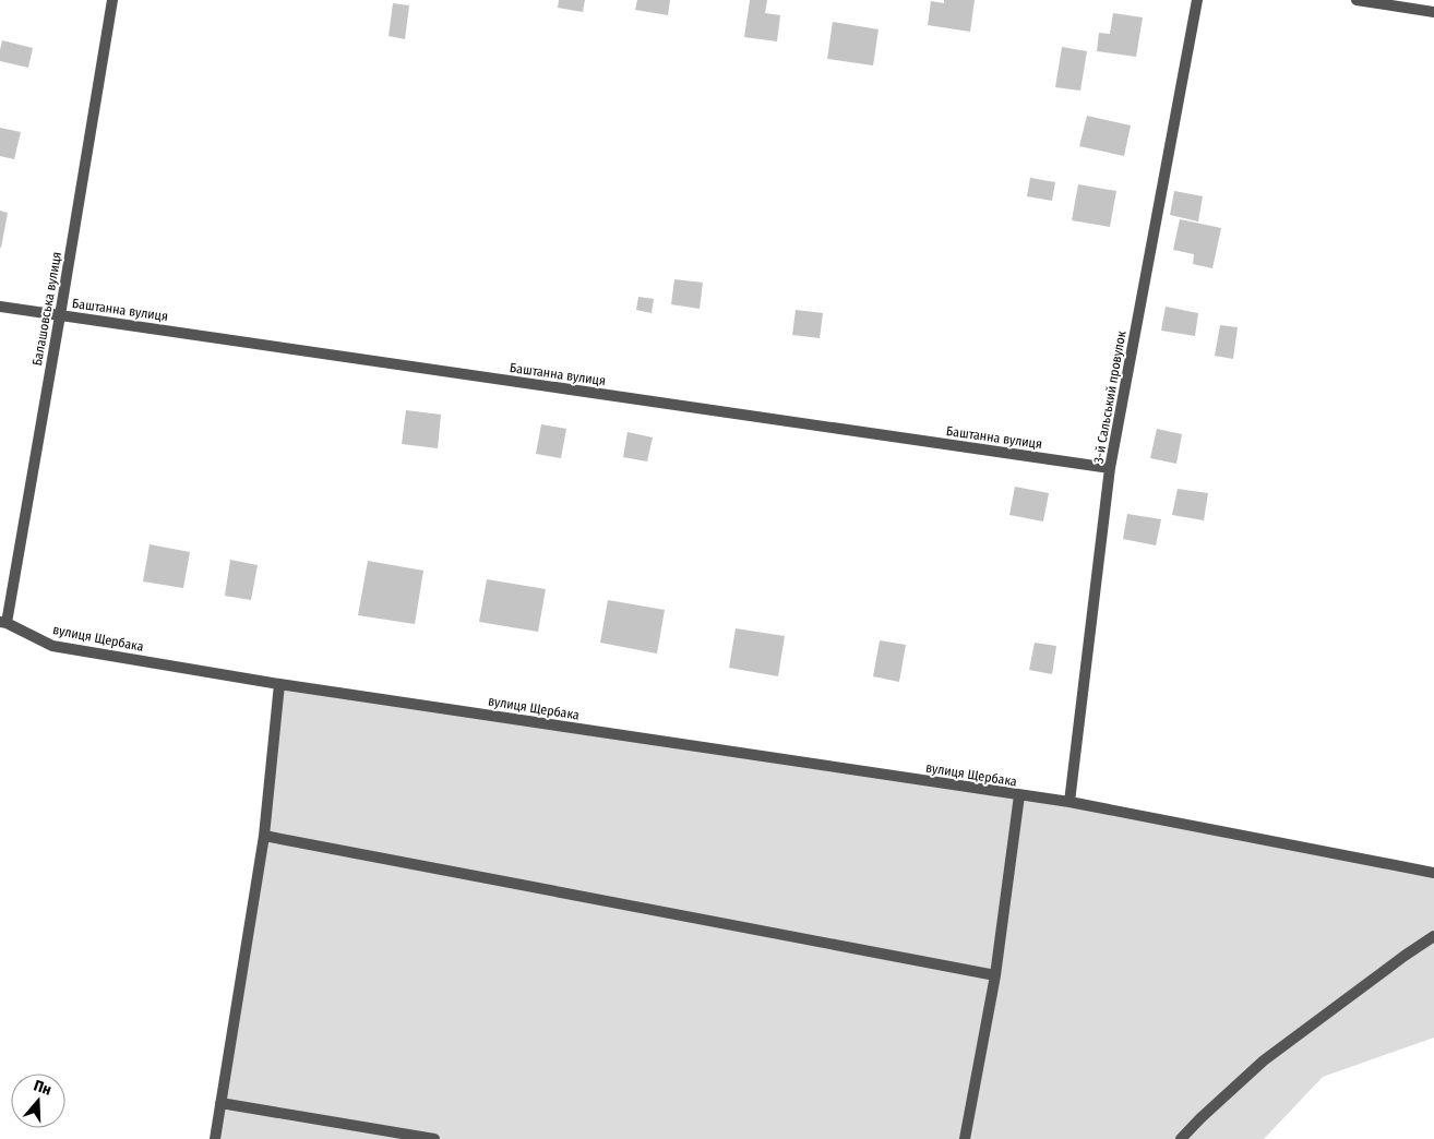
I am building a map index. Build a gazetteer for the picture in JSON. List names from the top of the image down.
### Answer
{
  "streets": {
    "street": [
      "Балашовська вулиця",
      "Баштанна вулиця",
      "3-й Сальський провулок",
      "вулиця Щербака"
    ]
  },
  "crossings": [
    ["Балашовська вулиця", "Баштанна вулиця"],
    ["Балашовська вулиця", "вулиця Щербака"],
    ["Баштанна вулиця", "3-й Сальський провулок"],
    ["3-й Сальський провулок", "вулиця Щербака"]
  ],
  "north": "top"
}
